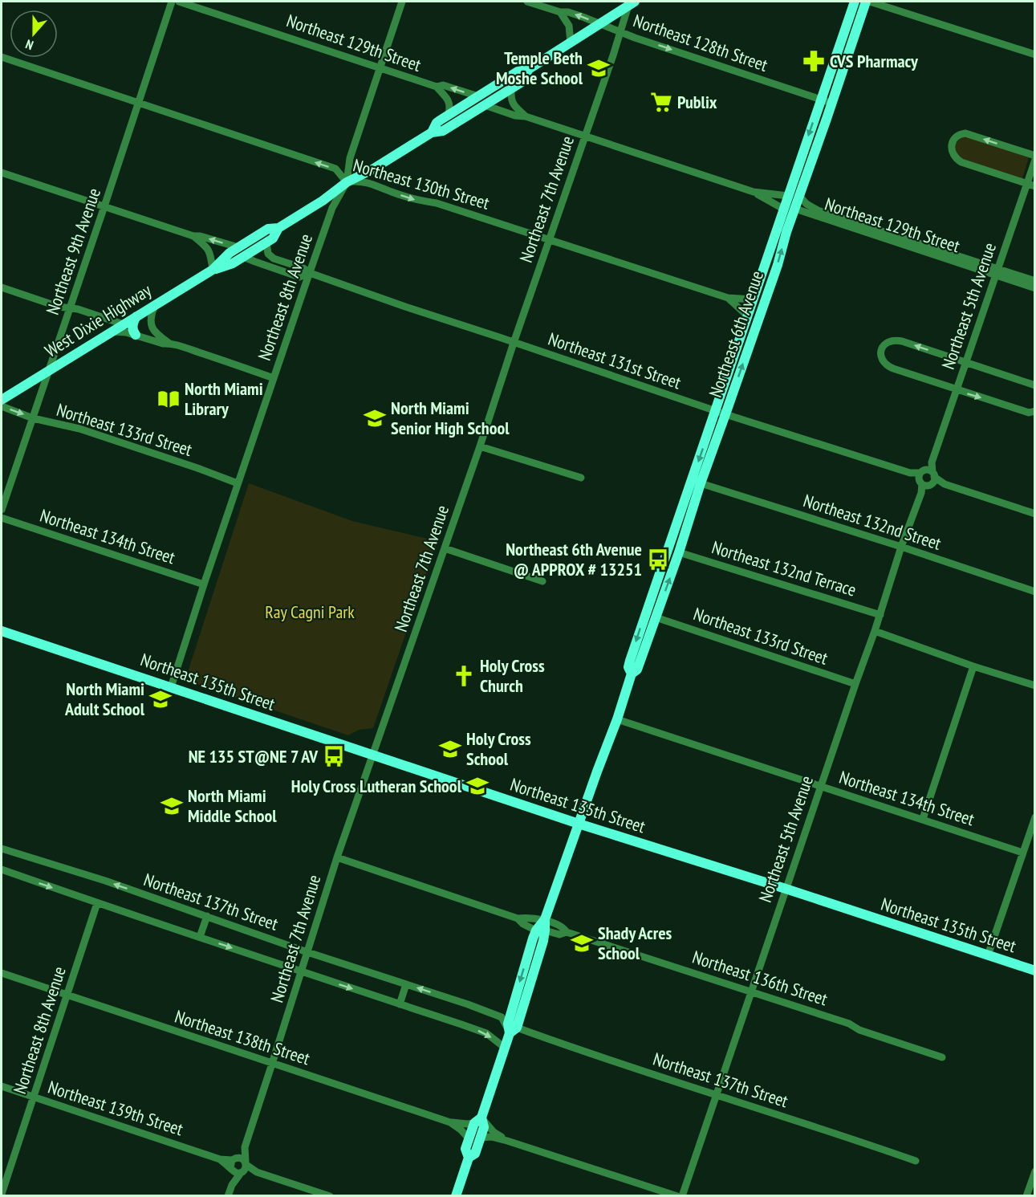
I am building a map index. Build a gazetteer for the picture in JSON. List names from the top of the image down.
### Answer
{
  "streets": {
    "main road": ["West Dixie Highway", "Northeast 6th Avenue", "Northeast 135th Street"],
    "street": [
      "Northeast 129th Street",
      "Northeast 128th Street",
      "Northeast 130th Street",
      "Northeast 7th Avenue",
      "Northeast 9th Avenue",
      "Northeast 8th Avenue",
      "Northeast 5th Avenue",
      "Northeast 131st Street",
      "Northeast 133rd Street",
      "Northeast 132nd Street",
      "Northeast 134th Street",
      "Northeast 132nd Terrace",
      "Northeast 137th Street",
      "Northeast 136th Street",
      "Northeast 138th Street",
      "Northeast 139th Street"
    ]
  },
  "crossings": [
    ["Northeast 129th Street", "Northeast 8th Avenue"],
    ["Northeast 129th Street", "Northeast 5th Avenue"],
    ["Northeast 129th Street", "West Dixie Highway"],
    ["Northeast 129th Street", "Northeast 6th Avenue"],
    ["Northeast 128th Street", "Northeast 7th Avenue"],
    ["Northeast 128th Street", "West Dixie Highway"],
    ["Northeast 128th Street", "Northeast 6th Avenue"],
    ["Northeast 130th Street", "Northeast 7th Avenue"],
    ["Northeast 130th Street", "Northeast 9th Avenue"],
    ["Northeast 130th Street", "Northeast 8th Avenue"],
    ["Northeast 130th Street", "West Dixie Highway"],
    ["Northeast 130th Street", "Northeast 6th Avenue"],
    ["Northeast 7th Avenue", "West Dixie Highway"],
    ["Northeast 7th Avenue", "Northeast 131st Street"],
    ["Northeast 7th Avenue", "Northeast 135th Street"],
    ["Northeast 7th Avenue", "Northeast 137th Street"],
    ["Northeast 7th Avenue", "Northeast 136th Street"],
    ["Northeast 7th Avenue", "Northeast 138th Street"],
    ["Northeast 7th Avenue", "Northeast 139th Street"],
    ["Northeast 9th Avenue", "West Dixie Highway"],
    ["Northeast 9th Avenue", "Northeast 131st Street"],
    ["Northeast 9th Avenue", "Northeast 133rd Street"],
    ["Northeast 8th Avenue", "West Dixie Highway"],
    ["Northeast 8th Avenue", "Northeast 131st Street"],
    ["Northeast 8th Avenue", "Northeast 133rd Street"],
    ["Northeast 8th Avenue", "Northeast 134th Street"],
    ["Northeast 8th Avenue", "Northeast 135th Street"],
    ["Northeast 8th Avenue", "Northeast 137th Street"],
    ["Northeast 8th Avenue", "Northeast 138th Street"],
    ["Northeast 8th Avenue", "Northeast 139th Street"],
    ["Northeast 5th Avenue", "Northeast 131st Street"],
    ["Northeast 5th Avenue", "Northeast 133rd Street"],
    ["Northeast 5th Avenue", "Northeast 132nd Street"],
    ["Northeast 5th Avenue", "Northeast 134th Street"],
    ["Northeast 5th Avenue", "Northeast 132nd Terrace"],
    ["Northeast 5th Avenue", "Northeast 135th Street"],
    ["Northeast 5th Avenue", "Northeast 137th Street"],
    ["Northeast 5th Avenue", "Northeast 136th Street"],
    ["West Dixie Highway", "Northeast 131st Street"],
    ["Northeast 6th Avenue", "Northeast 131st Street"],
    ["Northeast 6th Avenue", "Northeast 133rd Street"],
    ["Northeast 6th Avenue", "Northeast 132nd Street"],
    ["Northeast 6th Avenue", "Northeast 134th Street"],
    ["Northeast 6th Avenue", "Northeast 132nd Terrace"],
    ["Northeast 6th Avenue", "Northeast 135th Street"],
    ["Northeast 6th Avenue", "Northeast 137th Street"],
    ["Northeast 6th Avenue", "Northeast 136th Street"],
    ["Northeast 6th Avenue", "Northeast 138th Street"]
  ],
  "parks": ["Ray Cagni Park"],
  "places": {
    "pharmacy": ["CVS Pharmacy"],
    "school or university": [
      "Temple Beth Moshe School",
      "North Miami Senior High School",
      "North Miami Adult School",
      "Holy Cross School",
      "Holy Cross Lutheran School",
      "North Miami Middle School",
      "Shady Acres School"
    ],
    "supermarket": ["Publix"],
    "library": ["North Miami Library"],
    "bus stop": ["Northeast 6th Avenue @ APPROX # 13251", "NE 135 ST@NE 7 AV"],
    "church": ["Holy Cross Church"]
  },
  "north": "bottom"
}
